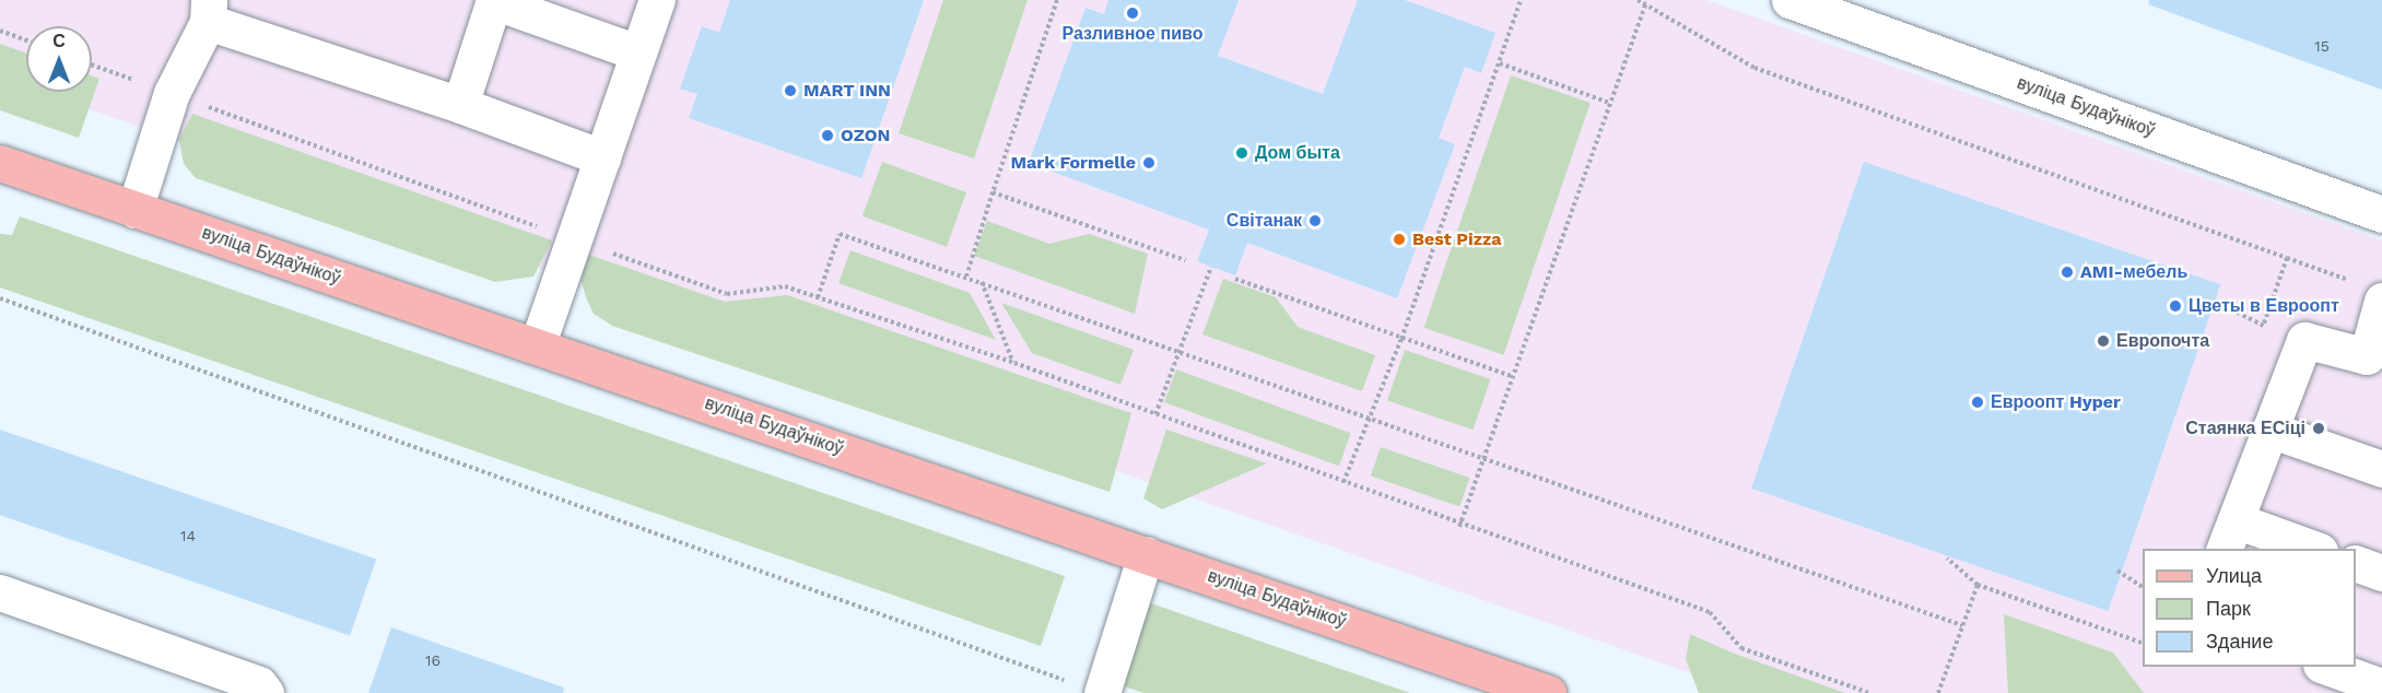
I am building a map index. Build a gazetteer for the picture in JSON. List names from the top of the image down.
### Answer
{
  "streets": {
    "main road": ["вуліца Будаўнікоў"]
  },
  "places": [
    "Разливное пиво",
    "MART INN",
    "OZON",
    "Дом быта",
    "Mark Formelle",
    "Світанак",
    "Best Pizza",
    "AMI-мебель",
    "Цветы в Евроопт",
    "Европочта",
    "Евроопт Hyper",
    "Стаянка ЕСіці"
  ],
  "house_numbers": ["15", "14", "16"],
  "legend": ["Улица", "Парк", "Здание"],
  "north": "top"
}
